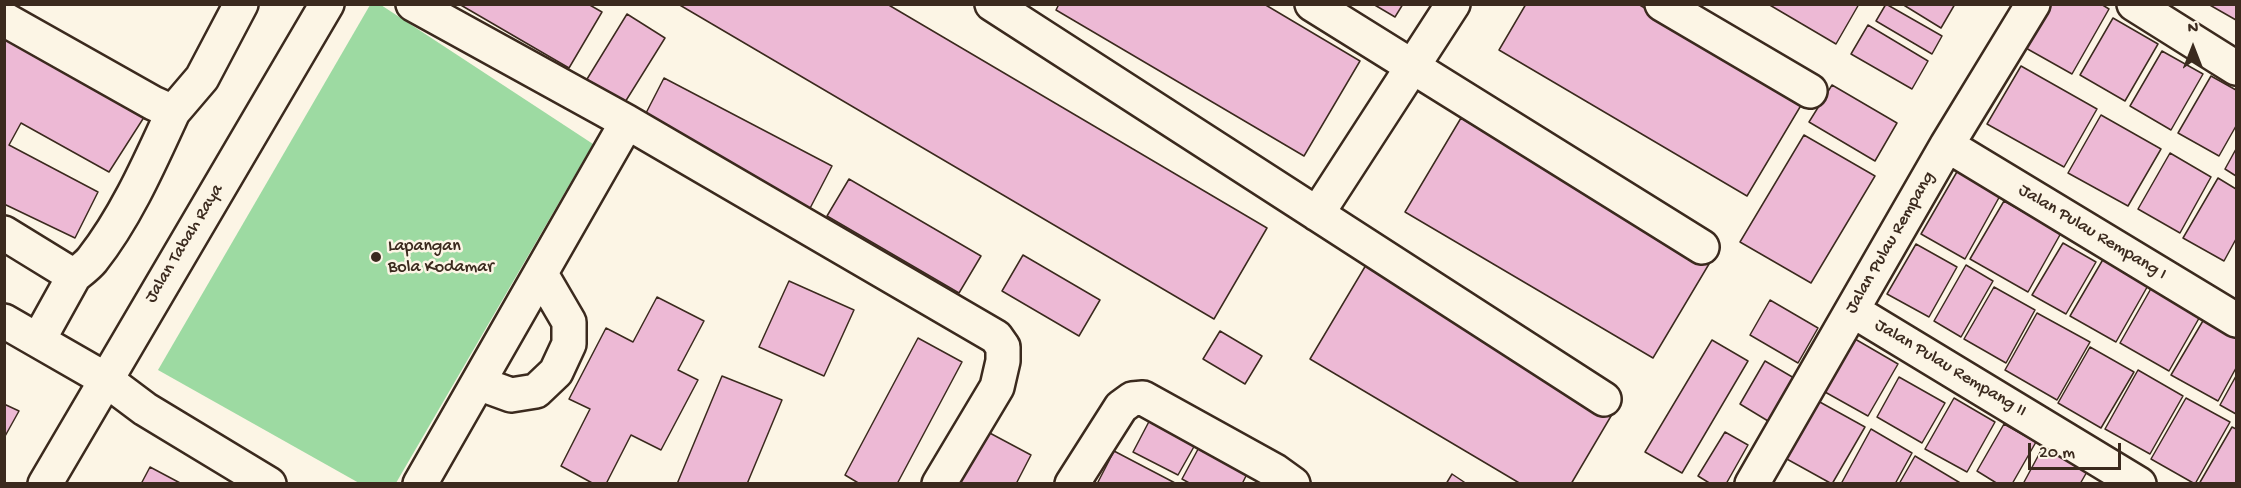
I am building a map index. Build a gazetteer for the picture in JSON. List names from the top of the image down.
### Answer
{
  "streets": {
    "street": [
      "Jalan Pulau Rempang I",
      "Jalan Pulau Rempang",
      "Jalan Tabah Raya",
      "Jalan Pulau Rempang II"
    ]
  },
  "crossings": [
    ["Jalan Pulau Rempang I", "Jalan Pulau Rempang"],
    ["Jalan Pulau Rempang", "Jalan Pulau Rempang II"]
  ],
  "places": ["Lapangan Bola Kodamar"],
  "scale_bar": "20 m",
  "north": "top"
}
